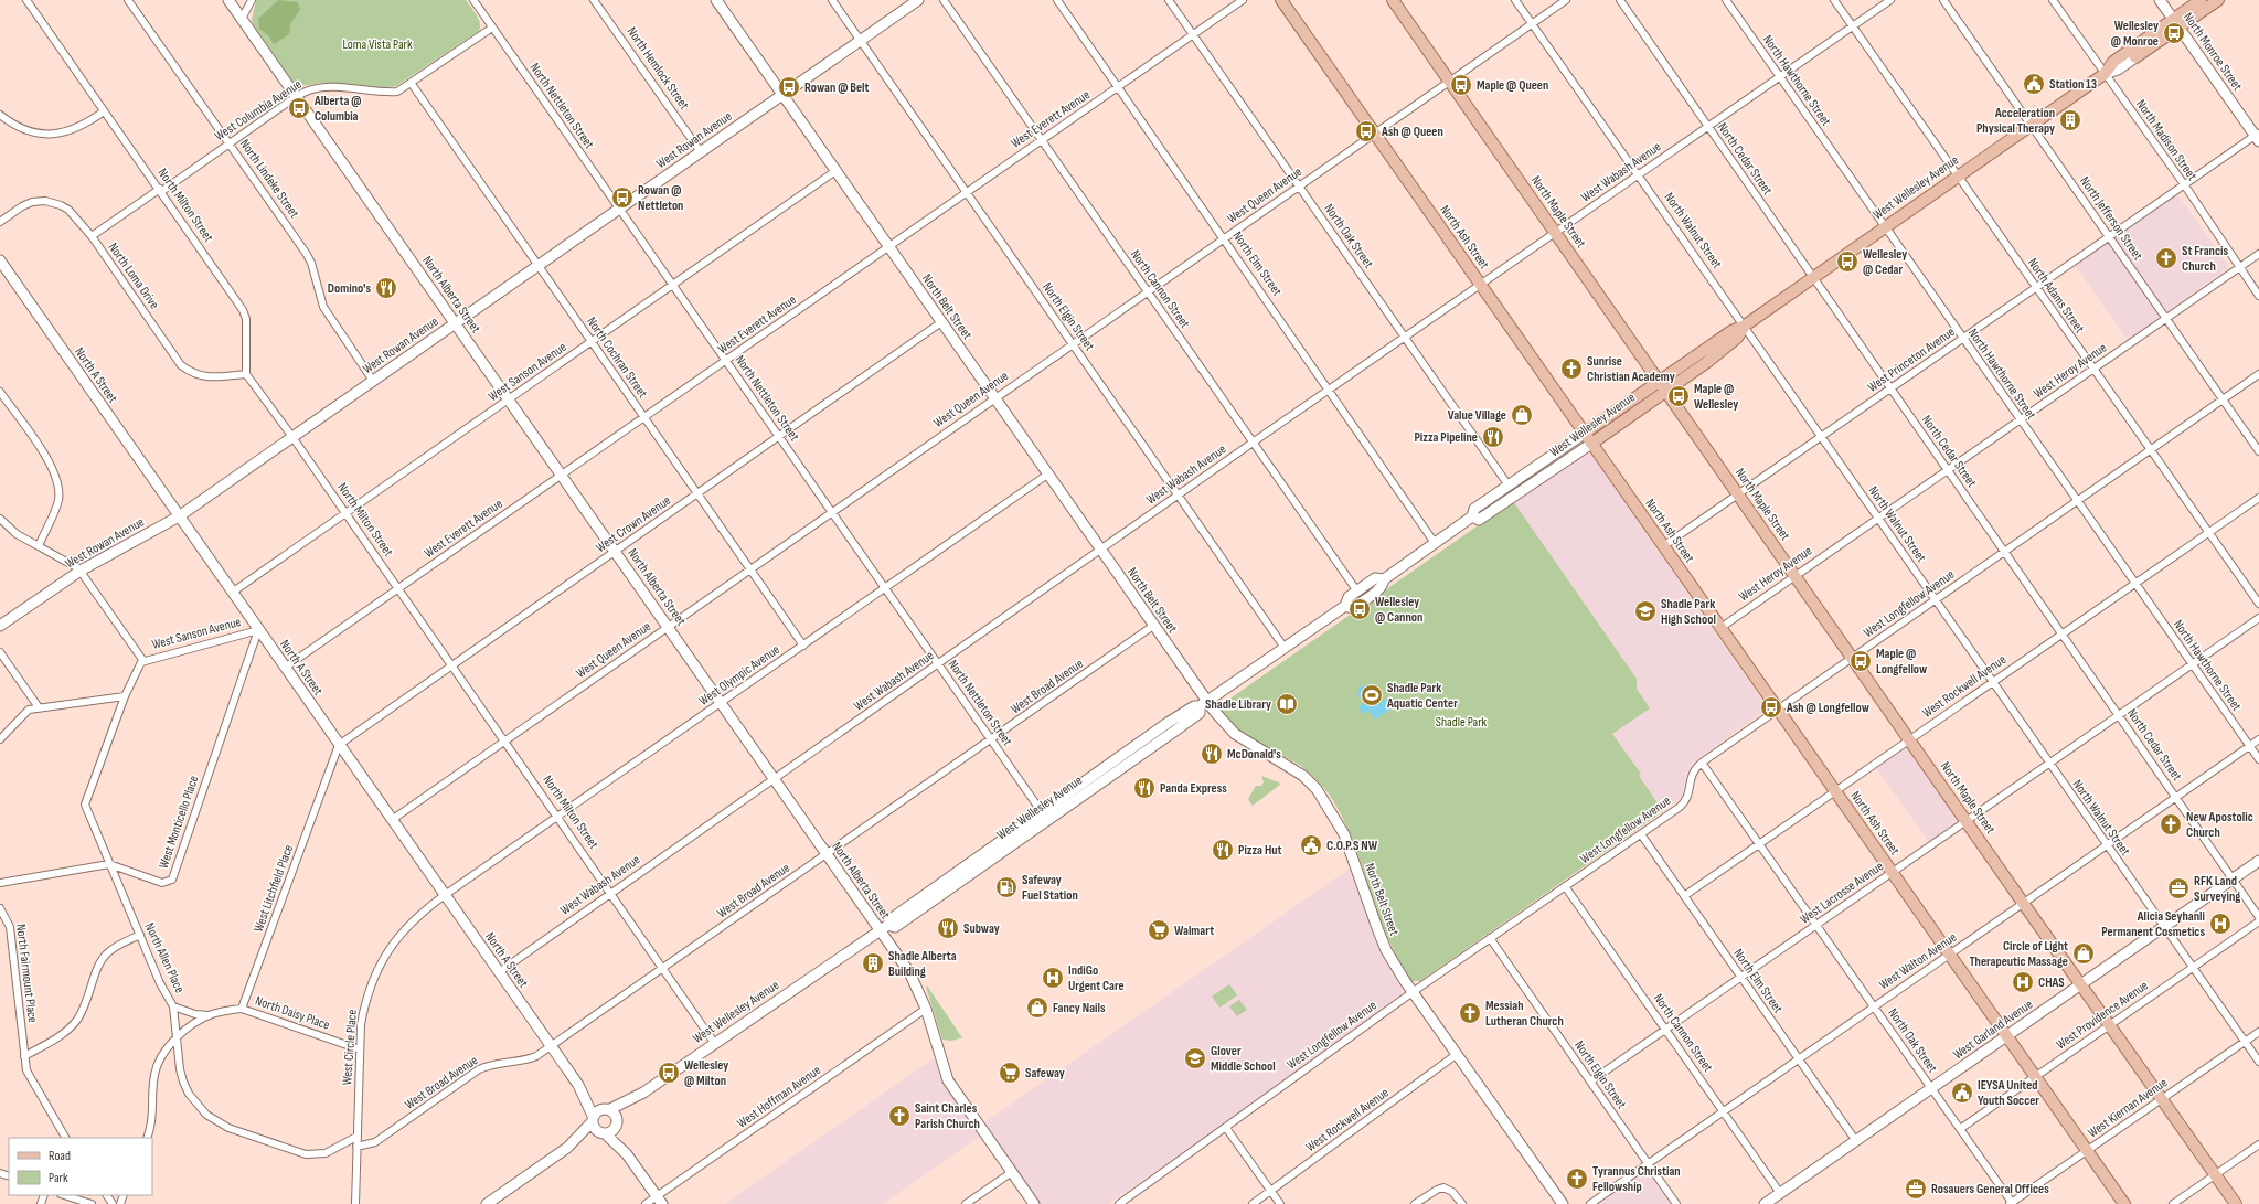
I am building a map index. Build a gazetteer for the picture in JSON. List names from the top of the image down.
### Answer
{
  "streets": {
    "main road": ["West Wellesley Avenue", "North Maple Street", "North Ash Street"],
    "street": [
      "North Monroe Street",
      "North Hemlock Street",
      "North Hawthorne Street",
      "North Nettleton Street",
      "West Columbia Avenue",
      "West Everett Avenue",
      "West Rowan Avenue",
      "North Madison Street",
      "North Cedar Street",
      "West Wabash Avenue",
      "North Lindeke Street",
      "West Queen Avenue",
      "North Milton Street",
      "North Jefferson Street",
      "North Walnut Street",
      "North Oak Street",
      "North Elm Street",
      "North Loma Drive",
      "North Cannon Street",
      "North Alberta Street",
      "North Adams Street",
      "North Belt Street",
      "North Elgin Street",
      "North Cochran Street",
      "West Princeton Avenue",
      "West Heroy Avenue",
      "West Sanson Avenue",
      "North A Street",
      "West Crown Avenue",
      "West Longfellow Avenue",
      "West Olympic Avenue",
      "West Broad Avenue",
      "West Rockwell Avenue",
      "West Monticello Place",
      "West Litchfield Place",
      "West Lacrosse Avenue",
      "North Allen Place",
      "West Walton Avenue",
      "North Fairmount Place",
      "North Daisy Place",
      "West Providence Avenue",
      "West Garland Avenue",
      "West Circle Place",
      "West Hoffman Avenue",
      "West Kiernan Avenue"
    ]
  },
  "crossings": [
    ["North Monroe Street", "West Wellesley Avenue"],
    ["North Monroe Street", "West Princeton Avenue"],
    ["North Hemlock Street", "West Rowan Avenue"],
    ["North Hawthorne Street", "West Wabash Avenue"],
    ["North Hawthorne Street", "West Wellesley Avenue"],
    ["North Hawthorne Street", "West Princeton Avenue"],
    ["North Hawthorne Street", "West Heroy Avenue"],
    ["North Hawthorne Street", "West Longfellow Avenue"],
    ["North Hawthorne Street", "West Rockwell Avenue"],
    ["North Hawthorne Street", "West Lacrosse Avenue"],
    ["North Hawthorne Street", "West Walton Avenue"],
    ["North Nettleton Street", "West Columbia Avenue"],
    ["North Nettleton Street", "West Everett Avenue"],
    ["North Nettleton Street", "West Rowan Avenue"],
    ["North Nettleton Street", "West Wabash Avenue"],
    ["North Nettleton Street", "West Wellesley Avenue"],
    ["North Nettleton Street", "West Queen Avenue"],
    ["North Nettleton Street", "West Sanson Avenue"],
    ["North Nettleton Street", "West Crown Avenue"],
    ["North Nettleton Street", "West Olympic Avenue"],
    ["North Nettleton Street", "West Broad Avenue"],
    ["West Columbia Avenue", "North Lindeke Street"],
    ["West Columbia Avenue", "North Milton Street"],
    ["West Columbia Avenue", "North Loma Drive"],
    ["West Columbia Avenue", "North Alberta Street"],
    ["West Columbia Avenue", "North Cochran Street"],
    ["West Everett Avenue", "North Milton Street"],
    ["West Everett Avenue", "North Oak Street"],
    ["West Everett Avenue", "North Elm Street"],
    ["West Everett Avenue", "North Cannon Street"],
    ["West Everett Avenue", "North Alberta Street"],
    ["West Everett Avenue", "North Belt Street"],
    ["West Everett Avenue", "North Elgin Street"],
    ["West Everett Avenue", "North Cochran Street"],
    ["West Everett Avenue", "North A Street"],
    ["West Rowan Avenue", "North Lindeke Street"],
    ["West Rowan Avenue", "North Milton Street"],
    ["West Rowan Avenue", "North Alberta Street"],
    ["West Rowan Avenue", "North Belt Street"],
    ["West Rowan Avenue", "North Elgin Street"],
    ["West Rowan Avenue", "North Cochran Street"],
    ["West Rowan Avenue", "North A Street"],
    ["North Madison Street", "West Wellesley Avenue"],
    ["North Madison Street", "West Princeton Avenue"],
    ["North Madison Street", "West Heroy Avenue"],
    ["North Cedar Street", "West Wabash Avenue"],
    ["North Cedar Street", "West Wellesley Avenue"],
    ["North Cedar Street", "West Princeton Avenue"],
    ["North Cedar Street", "West Heroy Avenue"],
    ["North Cedar Street", "West Longfellow Avenue"],
    ["North Cedar Street", "West Rockwell Avenue"],
    ["North Cedar Street", "West Lacrosse Avenue"],
    ["North Cedar Street", "West Walton Avenue"],
    ["North Cedar Street", "West Garland Avenue"],
    ["West Wabash Avenue", "North Milton Street"],
    ["West Wabash Avenue", "North Maple Street"],
    ["West Wabash Avenue", "North Walnut Street"],
    ["West Wabash Avenue", "North Oak Street"],
    ["West Wabash Avenue", "North Ash Street"],
    ["West Wabash Avenue", "North Elm Street"],
    ["West Wabash Avenue", "North Cannon Street"],
    ["West Wabash Avenue", "North Alberta Street"],
    ["West Wabash Avenue", "North Adams Street"],
    ["West Wabash Avenue", "North Belt Street"],
    ["West Wabash Avenue", "North Elgin Street"],
    ["West Wabash Avenue", "North A Street"],
    ["West Wellesley Avenue", "North Milton Street"],
    ["West Wellesley Avenue", "North Maple Street"],
    ["West Wellesley Avenue", "North Jefferson Street"],
    ["West Wellesley Avenue", "North Walnut Street"],
    ["West Wellesley Avenue", "North Oak Street"],
    ["West Wellesley Avenue", "North Ash Street"],
    ["West Wellesley Avenue", "North Elm Street"],
    ["West Wellesley Avenue", "North Cannon Street"],
    ["West Wellesley Avenue", "North Alberta Street"],
    ["West Wellesley Avenue", "North Adams Street"],
    ["West Wellesley Avenue", "North Belt Street"],
    ["West Wellesley Avenue", "North Elgin Street"],
    ["West Wellesley Avenue", "North A Street"],
    ["West Queen Avenue", "North Milton Street"],
    ["West Queen Avenue", "North Maple Street"],
    ["West Queen Avenue", "North Walnut Street"],
    ["West Queen Avenue", "North Oak Street"],
    ["West Queen Avenue", "North Ash Street"],
    ["West Queen Avenue", "North Elm Street"],
    ["West Queen Avenue", "North Cannon Street"],
    ["West Queen Avenue", "North Alberta Street"],
    ["West Queen Avenue", "North Belt Street"],
    ["West Queen Avenue", "North Elgin Street"],
    ["West Queen Avenue", "North Cochran Street"],
    ["West Queen Avenue", "North A Street"],
    ["North Milton Street", "North Loma Drive"],
    ["North Milton Street", "West Sanson Avenue"],
    ["North Milton Street", "West Crown Avenue"],
    ["North Milton Street", "West Olympic Avenue"],
    ["North Milton Street", "West Broad Avenue"],
    ["North Maple Street", "West Princeton Avenue"],
    ["North Maple Street", "West Heroy Avenue"],
    ["North Maple Street", "West Longfellow Avenue"],
    ["North Maple Street", "West Rockwell Avenue"],
    ["North Maple Street", "West Lacrosse Avenue"],
    ["North Maple Street", "West Walton Avenue"],
    ["North Maple Street", "West Providence Avenue"],
    ["North Maple Street", "West Garland Avenue"],
    ["North Maple Street", "West Kiernan Avenue"],
    ["North Jefferson Street", "West Princeton Avenue"],
    ["North Jefferson Street", "West Heroy Avenue"],
    ["North Jefferson Street", "West Longfellow Avenue"],
    ["North Walnut Street", "West Princeton Avenue"],
    ["North Walnut Street", "West Heroy Avenue"],
    ["North Walnut Street", "West Longfellow Avenue"],
    ["North Walnut Street", "West Rockwell Avenue"],
    ["North Walnut Street", "West Lacrosse Avenue"],
    ["North Walnut Street", "West Walton Avenue"],
    ["North Walnut Street", "West Providence Avenue"],
    ["North Walnut Street", "West Garland Avenue"],
    ["North Walnut Street", "West Kiernan Avenue"],
    ["North Oak Street", "West Longfellow Avenue"],
    ["North Oak Street", "West Rockwell Avenue"],
    ["North Oak Street", "West Lacrosse Avenue"],
    ["North Oak Street", "West Walton Avenue"],
    ["North Oak Street", "West Providence Avenue"],
    ["North Oak Street", "West Garland Avenue"],
    ["North Oak Street", "West Kiernan Avenue"],
    ["North Ash Street", "West Princeton Avenue"],
    ["North Ash Street", "West Heroy Avenue"],
    ["North Ash Street", "West Longfellow Avenue"],
    ["North Ash Street", "West Rockwell Avenue"],
    ["North Ash Street", "West Lacrosse Avenue"],
    ["North Ash Street", "West Walton Avenue"],
    ["North Ash Street", "West Providence Avenue"],
    ["North Ash Street", "West Garland Avenue"],
    ["North Ash Street", "West Kiernan Avenue"],
    ["North Elm Street", "West Longfellow Avenue"],
    ["North Elm Street", "West Rockwell Avenue"],
    ["North Elm Street", "West Lacrosse Avenue"],
    ["North Elm Street", "West Walton Avenue"],
    ["North Elm Street", "West Garland Avenue"],
    ["North Cannon Street", "West Longfellow Avenue"],
    ["North Cannon Street", "West Lacrosse Avenue"],
    ["North Cannon Street", "West Walton Avenue"],
    ["North Cannon Street", "West Garland Avenue"],
    ["North Alberta Street", "West Sanson Avenue"],
    ["North Alberta Street", "West Crown Avenue"],
    ["North Alberta Street", "West Olympic Avenue"],
    ["North Alberta Street", "West Broad Avenue"],
    ["North Alberta Street", "West Hoffman Avenue"],
    ["North Adams Street", "West Princeton Avenue"],
    ["North Adams Street", "West Heroy Avenue"],
    ["North Adams Street", "West Longfellow Avenue"],
    ["North Adams Street", "West Rockwell Avenue"],
    ["North Belt Street", "West Sanson Avenue"],
    ["North Belt Street", "West Crown Avenue"],
    ["North Belt Street", "West Longfellow Avenue"],
    ["North Belt Street", "West Olympic Avenue"],
    ["North Belt Street", "West Broad Avenue"],
    ["North Belt Street", "West Rockwell Avenue"],
    ["North Elgin Street", "West Longfellow Avenue"],
    ["North Elgin Street", "West Lacrosse Avenue"],
    ["North Elgin Street", "West Walton Avenue"],
    ["North Cochran Street", "West Sanson Avenue"],
    ["North Cochran Street", "West Crown Avenue"],
    ["North Cochran Street", "West Olympic Avenue"],
    ["West Sanson Avenue", "North A Street"],
    ["West Sanson Avenue", "West Monticello Place"],
    ["West Sanson Avenue", "North Allen Place"],
    ["North A Street", "West Crown Avenue"],
    ["North A Street", "West Olympic Avenue"],
    ["North A Street", "West Broad Avenue"],
    ["North A Street", "West Monticello Place"],
    ["North A Street", "West Litchfield Place"],
    ["North A Street", "West Circle Place"],
    ["West Crown Avenue", "West Litchfield Place"],
    ["West Olympic Avenue", "West Circle Place"],
    ["West Broad Avenue", "West Circle Place"],
    ["West Monticello Place", "North Allen Place"],
    ["West Litchfield Place", "North Daisy Place"],
    ["North Allen Place", "West Circle Place"],
    ["North Daisy Place", "West Circle Place"]
  ],
  "parks": ["Loma Vista Park", "Shadle Park"],
  "places": {
    "bus stop": [
      "Wellesley @ Monroe",
      "Maple @ Queen",
      "Rowan @ Belt",
      "Alberta @ Columbia",
      "Ash @ Queen",
      "Rowan @ Nettleton",
      "Wellesley @ Cedar",
      "Maple @ Wellesley",
      "Wellesley @ Cannon",
      "Maple @ Longfellow",
      "Ash @ Longfellow",
      "Wellesley @ Milton"
    ],
    "public building": ["Station 13", "C.O.P.S NW", "IEYSA United Youth Soccer"],
    "building": ["Acceleration Physical Therapy", "Shadle Alberta Building"],
    "church": [
      "St Francis Church",
      "Sunrise Christian Academy",
      "New Apostolic Church",
      "Messiah Lutheran Church",
      "Saint Charles Parish Church",
      "Tyrannus Christian Fellowship"
    ],
    "restaurant": [
      "Domino's",
      "Pizza Pipeline",
      "McDonald's",
      "Panda Express",
      "Pizza Hut",
      "Subway"
    ],
    "shop": ["Value Village", "Circle of Light Therapeutic Massage", "Fancy Nails"],
    "school or university": ["Shadle Park High School", "Glover Middle School"],
    "sports": ["Shadle Park Aquatic Center"],
    "library": ["Shadle Library"],
    "fuel station": ["Safeway Fuel Station"],
    "office": ["RFK Land Surveying", "Rosauers General Offices"],
    "hospital": ["Alicia Seyhanli Permanent Cosmetics", "IndiGo Urgent Care", "CHAS"],
    "supermarket": ["Walmart", "Safeway"]
  },
  "legend": ["Road", "Park"]
}
